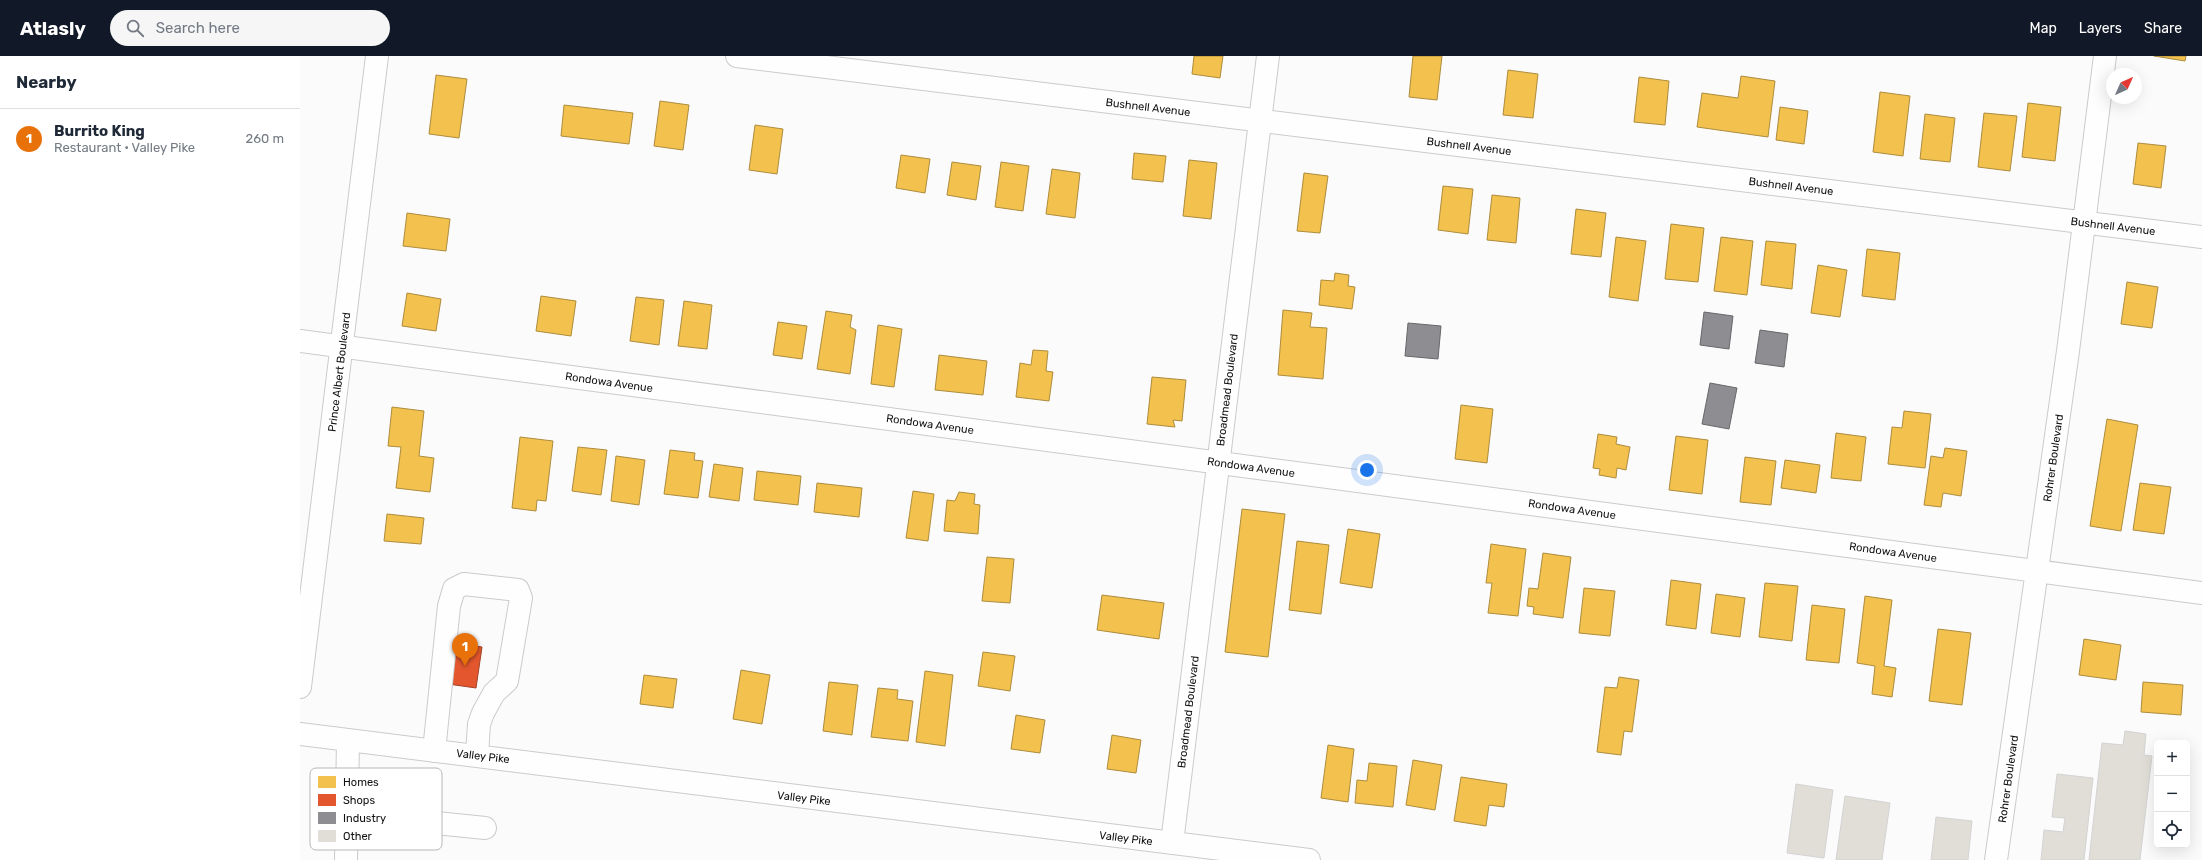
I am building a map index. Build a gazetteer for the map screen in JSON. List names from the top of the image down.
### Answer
{
  "streets": {
    "street": [
      "Bushnell Avenue",
      "Prince Albert Boulevard",
      "Rondowa Avenue",
      "Broadmead Boulevard",
      "Rohrer Boulevard",
      "Valley Pike"
    ]
  },
  "crossings": [
    ["Bushnell Avenue", "Broadmead Boulevard"],
    ["Bushnell Avenue", "Rohrer Boulevard"],
    ["Prince Albert Boulevard", "Rondowa Avenue"],
    ["Rondowa Avenue", "Broadmead Boulevard"],
    ["Rondowa Avenue", "Rohrer Boulevard"],
    ["Broadmead Boulevard", "Valley Pike"]
  ],
  "legend": [
    "Homes",
    "Shops",
    "Industry",
    "Other"
  ],
  "north": "top right",
  "page": {
    "header": "Atlasly",
    "search": "Search here",
    "nav": ["Map", "Layers", "Share"],
    "heading": "Nearby",
    "list": [
      {
        "mark": "1",
        "name": "Burrito King",
        "note": "Restaurant · Valley Pike",
        "value": "260 m"
      }
    ],
    "pins": "1",
    "map_buttons": ["+", "−"]
  }
}
